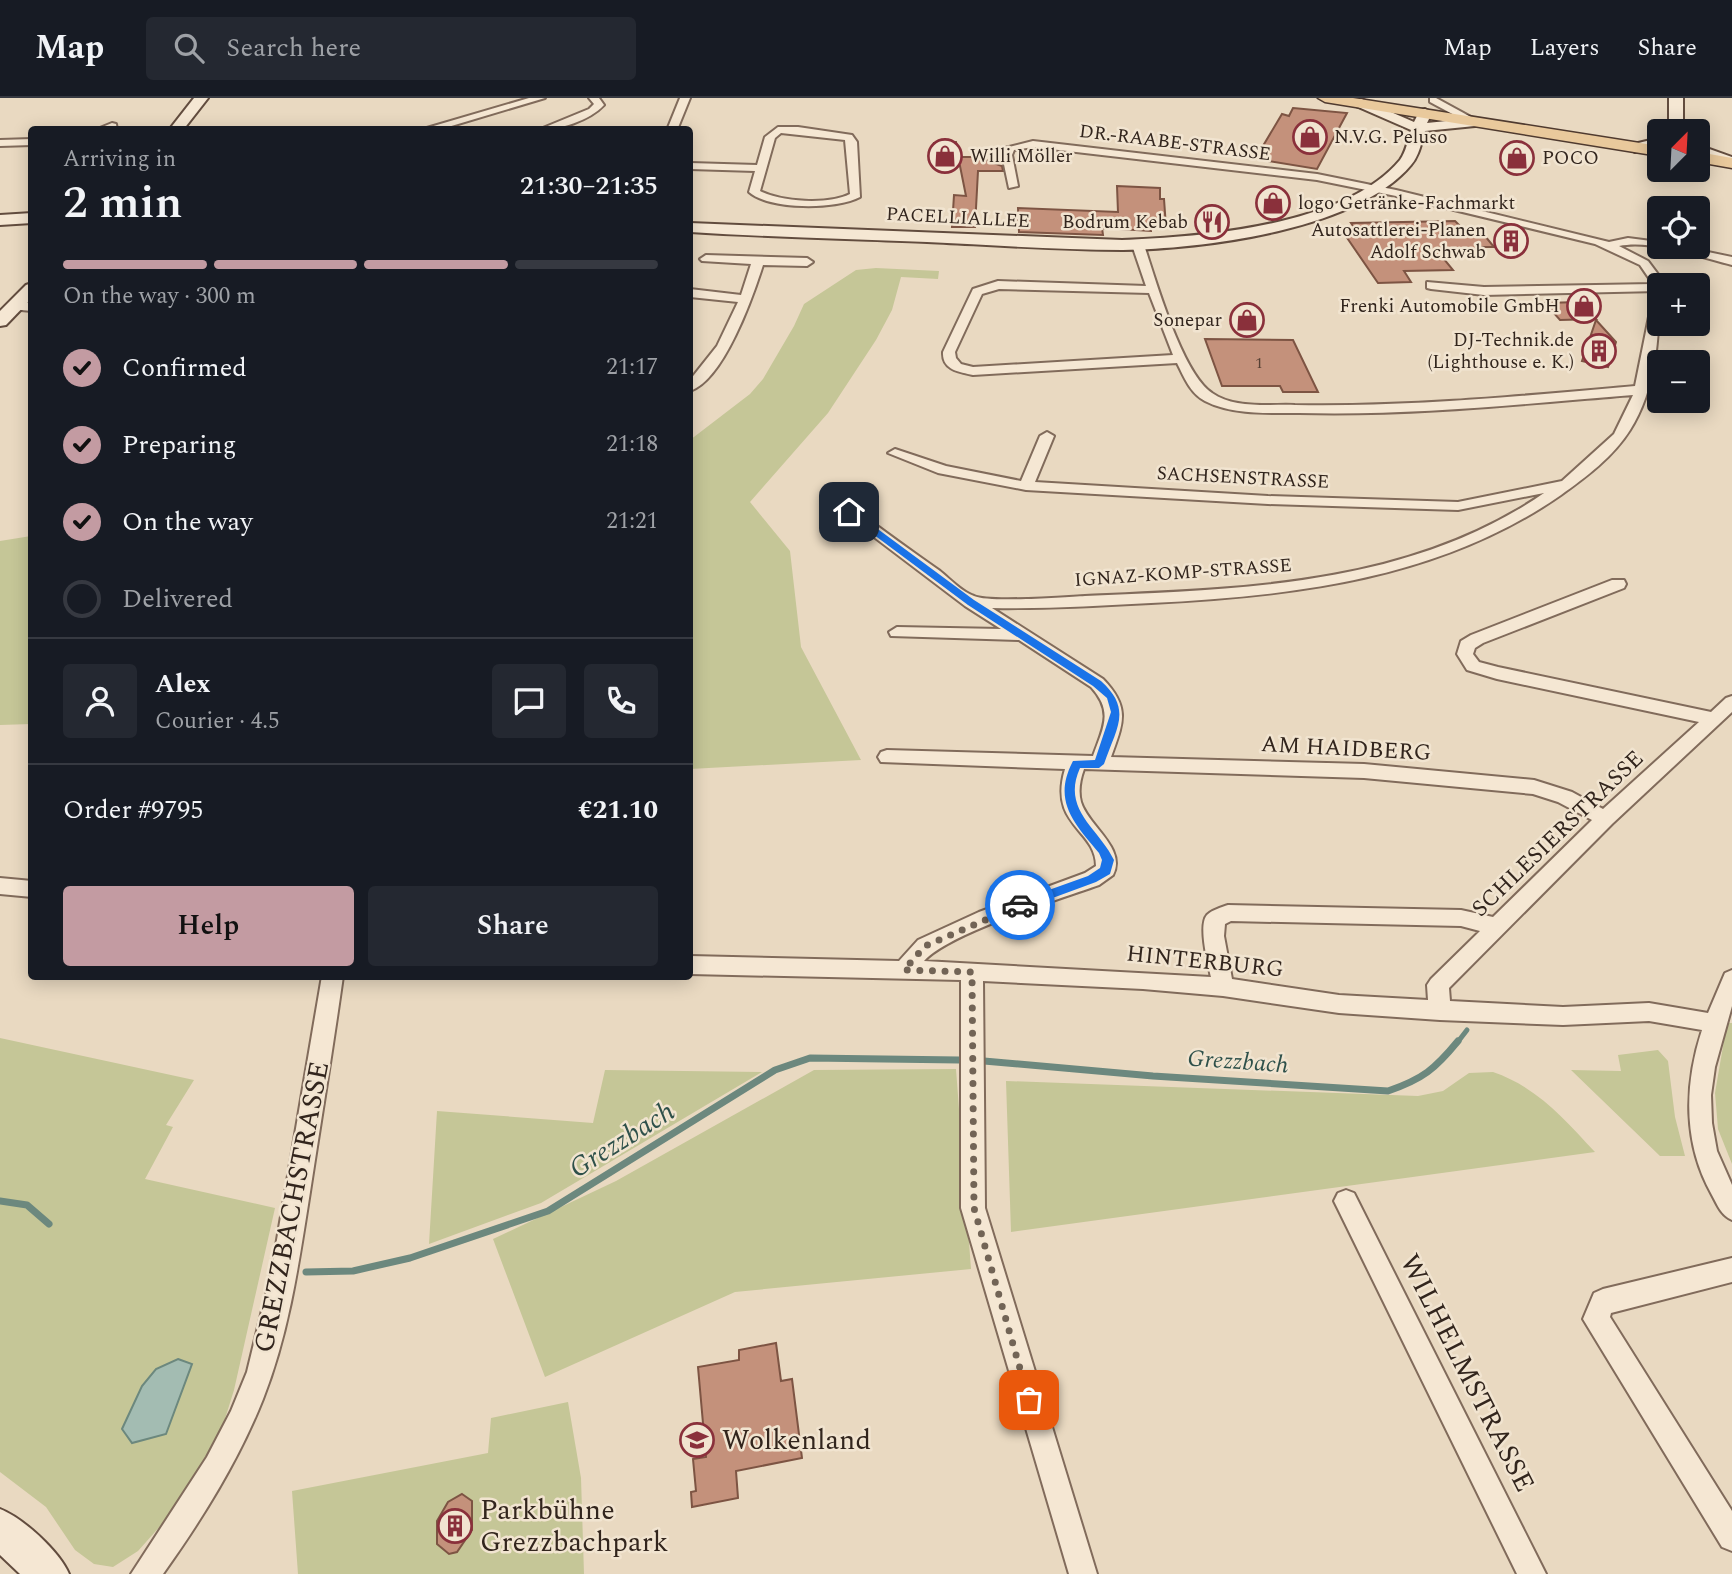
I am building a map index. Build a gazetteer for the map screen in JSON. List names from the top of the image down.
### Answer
{
  "streets": {
    "main road": ["PACELLIALLEE"],
    "street": [
      "DR.-RAABE-STRASSE",
      "SACHSENSTRASSE",
      "IGNAZ-KOMP-STRASSE",
      "AM HAIDBERG",
      "SCHLESIERSTRASSE",
      "HINTERBURG",
      "GREZZBACHSTRASSE",
      "WILHELMSTRASSE"
    ]
  },
  "crossings": [
    ["DR.-RAABE-STRASSE", "PACELLIALLEE"],
    ["SACHSENSTRASSE", "IGNAZ-KOMP-STRASSE"],
    ["AM HAIDBERG", "SCHLESIERSTRASSE"],
    ["SCHLESIERSTRASSE", "HINTERBURG"]
  ],
  "water": ["Grezzbach"],
  "places": {
    "shop": [
      "N.V.G. Peluso",
      "Willi Möller",
      "POCO",
      "logo Getränke-Fachmarkt",
      "Frenki Automobile GmbH",
      "Sonepar"
    ],
    "restaurant": ["Bodrum Kebab"],
    "building": ["Autosattlerei-Planen Adolf Schwab", "DJ-Technik.de (Lighthouse e. K.)", "Parkbühne Grezzbachpark"],
    "school or university": ["Wolkenland"]
  },
  "house_numbers": ["1"],
  "north": "top right",
  "page": {
    "header": "Map",
    "search": "Search here",
    "nav": ["Map", "Layers", "Share"],
    "map_buttons": ["+", "−"],
    "heading": ["2 min", "Arriving in", "21:30–21:35"],
    "panel": [
      "Alex",
      "Courier · 4.5",
      "Order #9795",
      "€21.10"
    ],
    "bar": "On the way · 300 m",
    "list": [
      ["Confirmed", "21:17"],
      ["Preparing", "21:18"],
      ["On the way", "21:21"],
      "Delivered"
    ],
    "buttons": ["Help", "Share"]
  }
}
